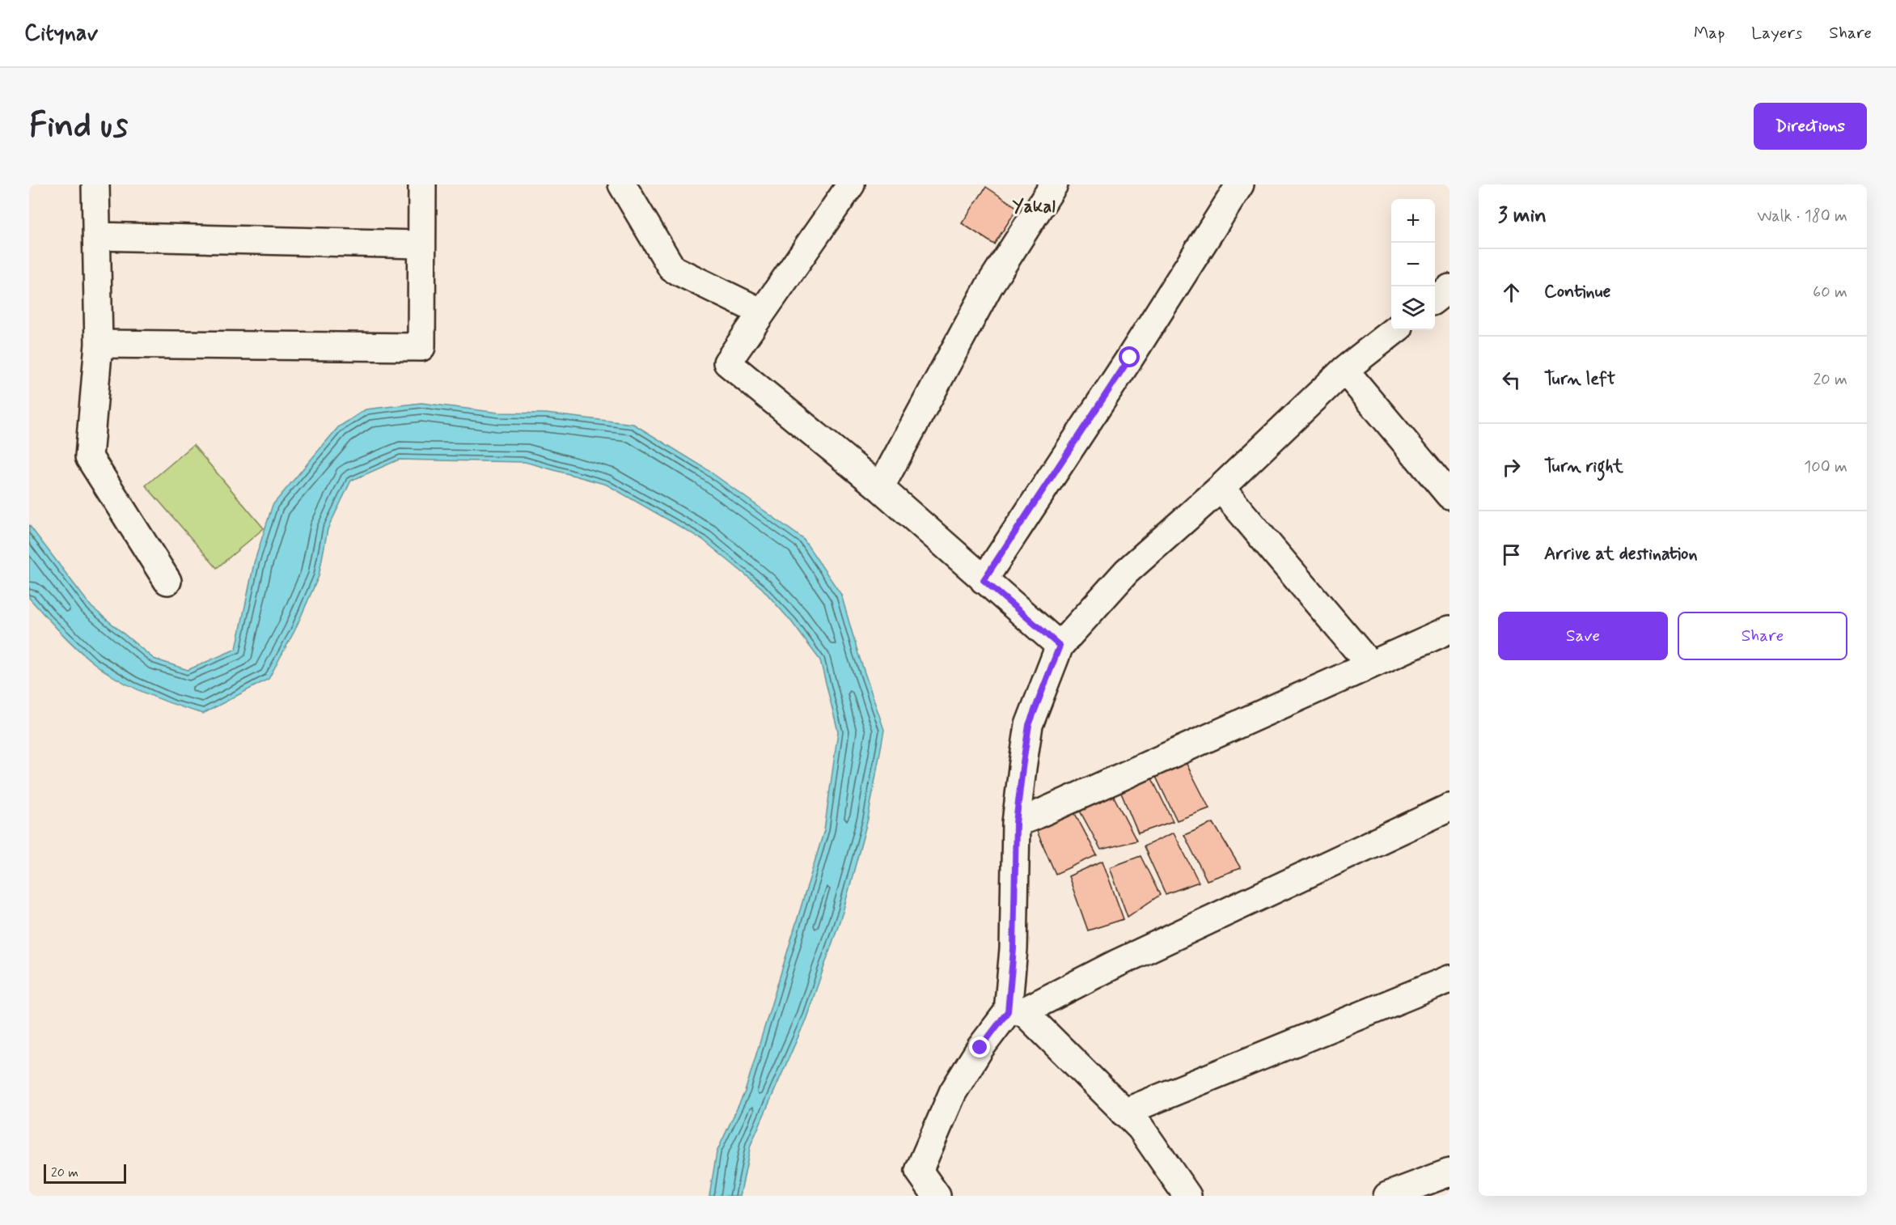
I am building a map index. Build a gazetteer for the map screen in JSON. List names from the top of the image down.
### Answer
{
  "districts": ["Yakal"],
  "scale_bar": "20 m",
  "page": {
    "header": "Citynav",
    "nav": ["Map", "Layers", "Share"],
    "buttons": [
      "Directions",
      ["Save", "Share"]
    ],
    "title": "Find us",
    "heading": ["3 min", "Walk · 180 m"],
    "map_buttons": ["+", "−"],
    "list": [
      ["Continue", "60 m"],
      ["Turn left", "20 m"],
      ["Turn right", "100 m"],
      "Arrive at destination"
    ],
    "scale": "20 m"
  }
}
